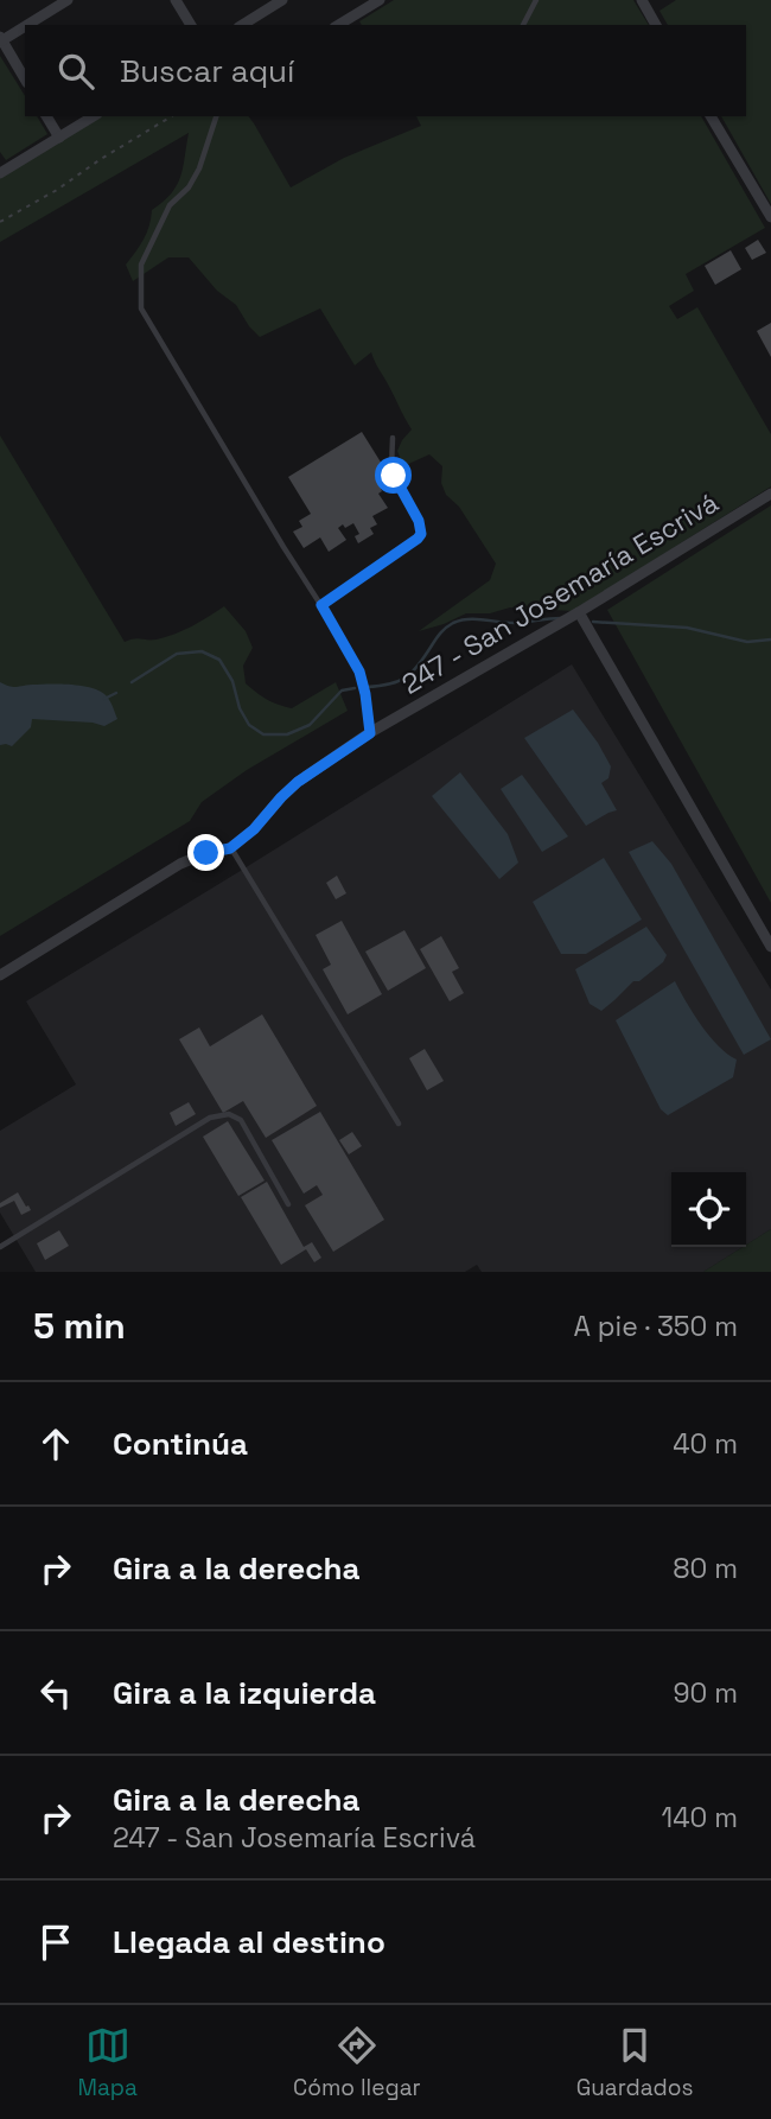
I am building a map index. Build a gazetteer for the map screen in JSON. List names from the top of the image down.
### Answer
{
  "streets": {
    "street": ["247 - San Josemaría Escrivá"]
  },
  "page": {
    "search": "Buscar aquí",
    "heading": ["5 min", "A pie · 350 m"],
    "list": [
      ["Continúa", "40 m"],
      ["Gira a la derecha", "80 m"],
      ["Gira a la izquierda", "90 m"],
      ["Gira a la derecha", "247 - San Josemaría Escrivá", "140 m"],
      "Llegada al destino"
    ],
    "nav": ["Mapa", "Cómo llegar", "Guardados"]
  }
}
